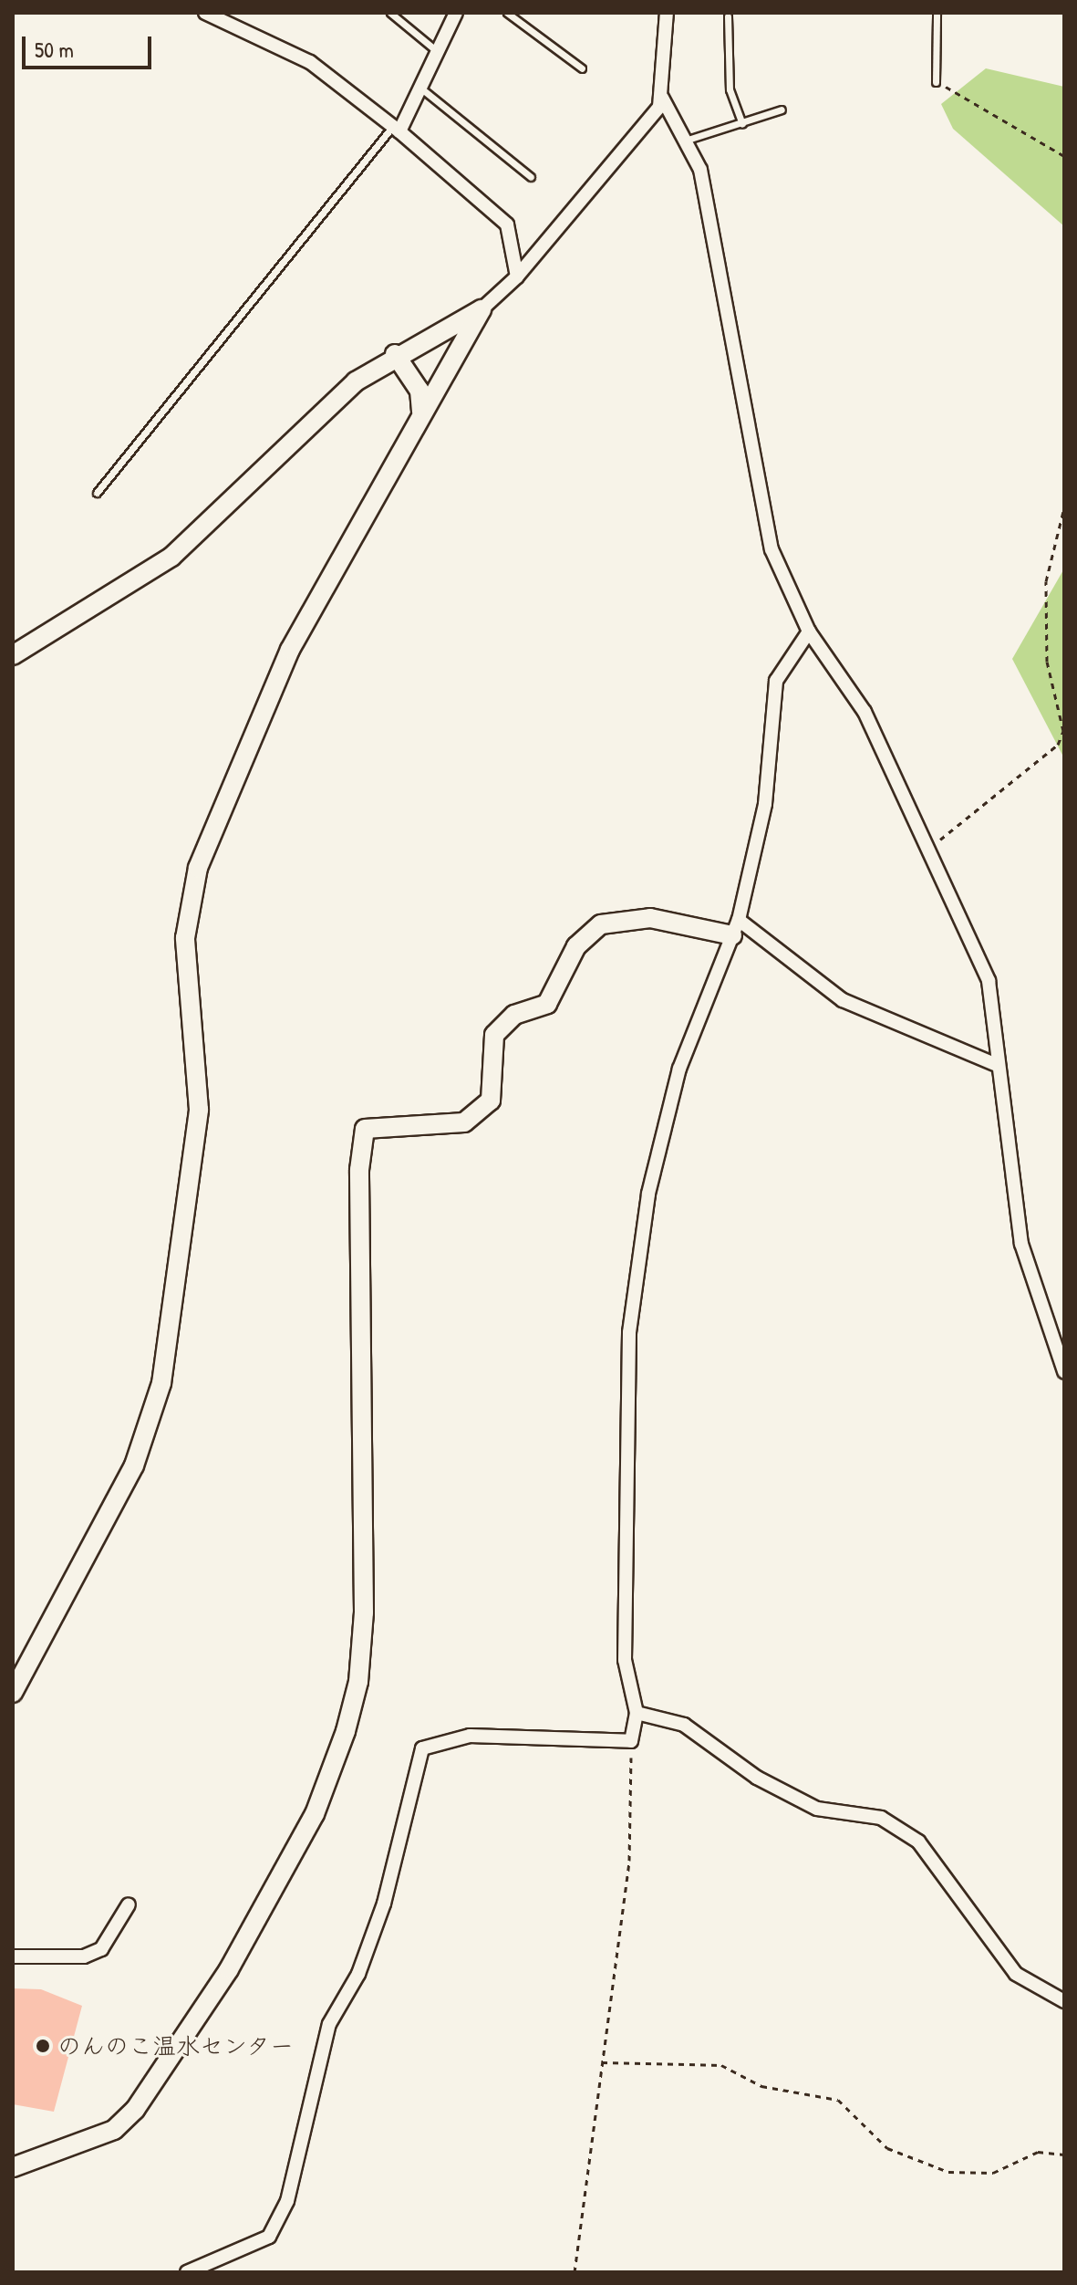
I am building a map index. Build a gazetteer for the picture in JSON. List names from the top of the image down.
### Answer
{
  "places": ["のんのこ温水センター"],
  "scale_bar": "50 m"
}
